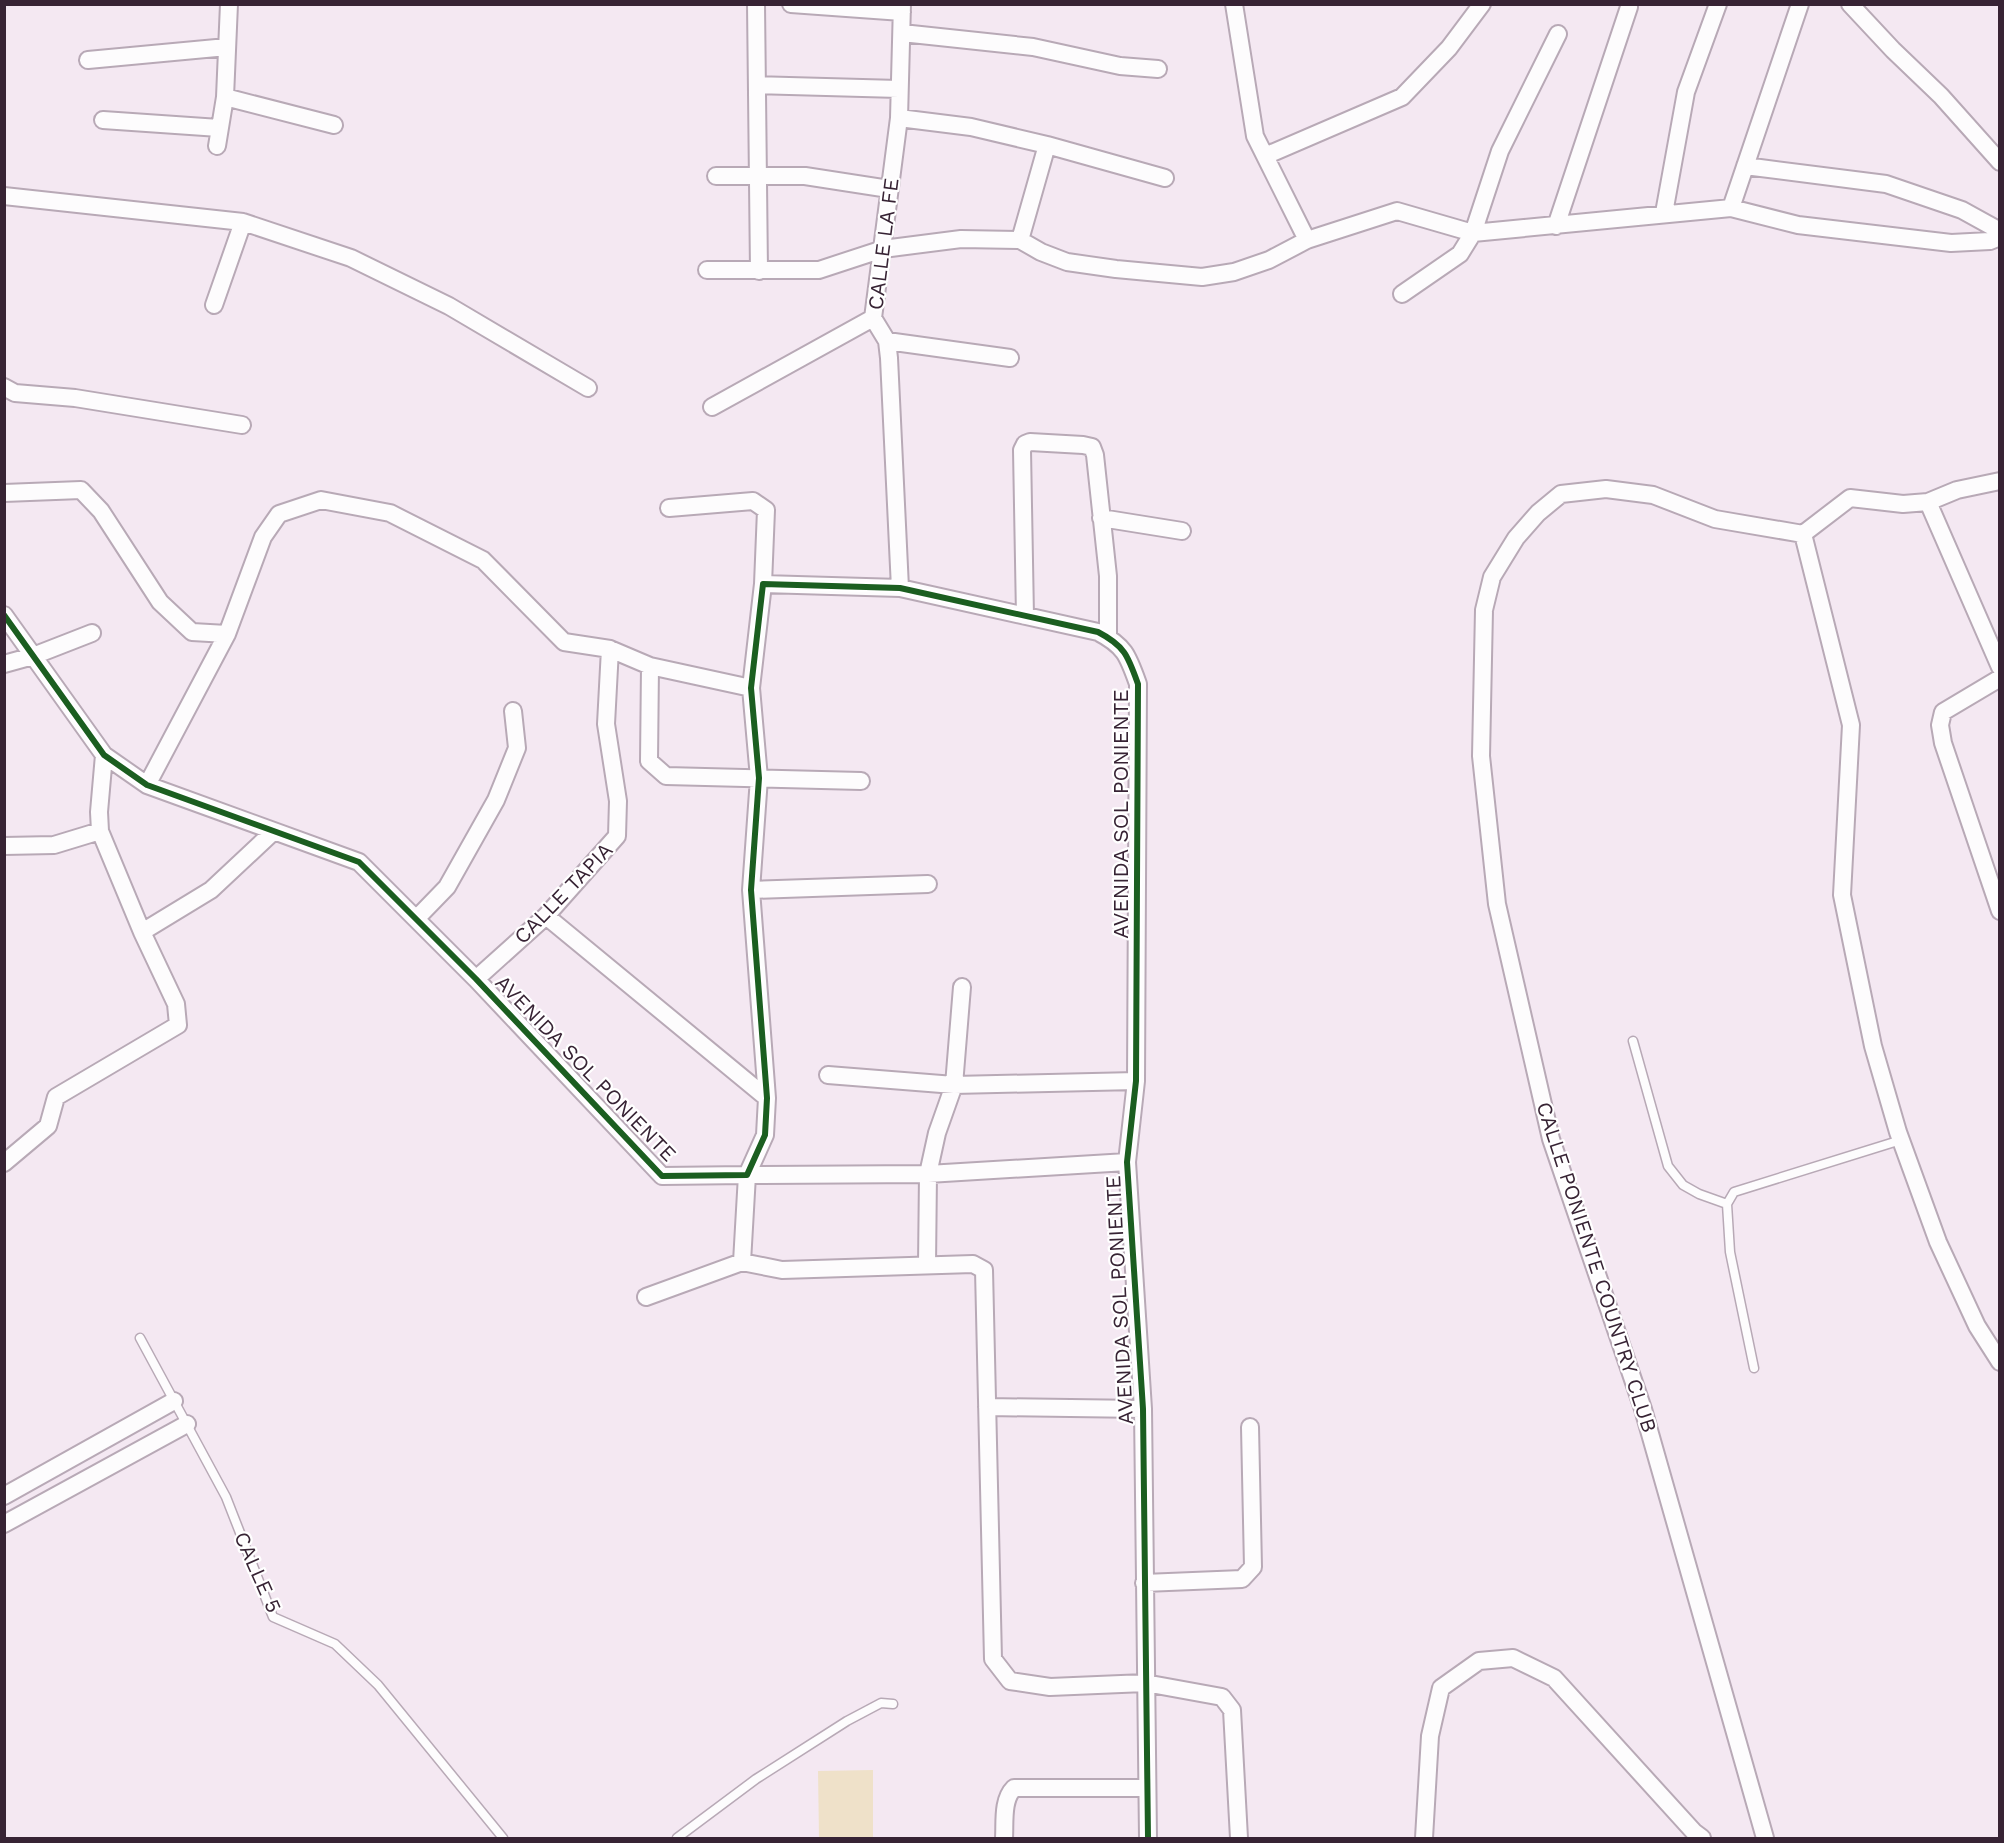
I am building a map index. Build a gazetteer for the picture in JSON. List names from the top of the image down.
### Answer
{
  "streets": {
    "street": [
      "CALLE LA FE",
      "AVENIDA SOL PONIENTE",
      "CALLE TAPIA",
      "CALLE PONIENTE COUNTRY CLUB"
    ],
    "lane": ["CALLE 5"]
  },
  "crossings": [
    ["CALLE LA FE", "AVENIDA SOL PONIENTE"],
    ["AVENIDA SOL PONIENTE", "CALLE TAPIA"]
  ]
}
